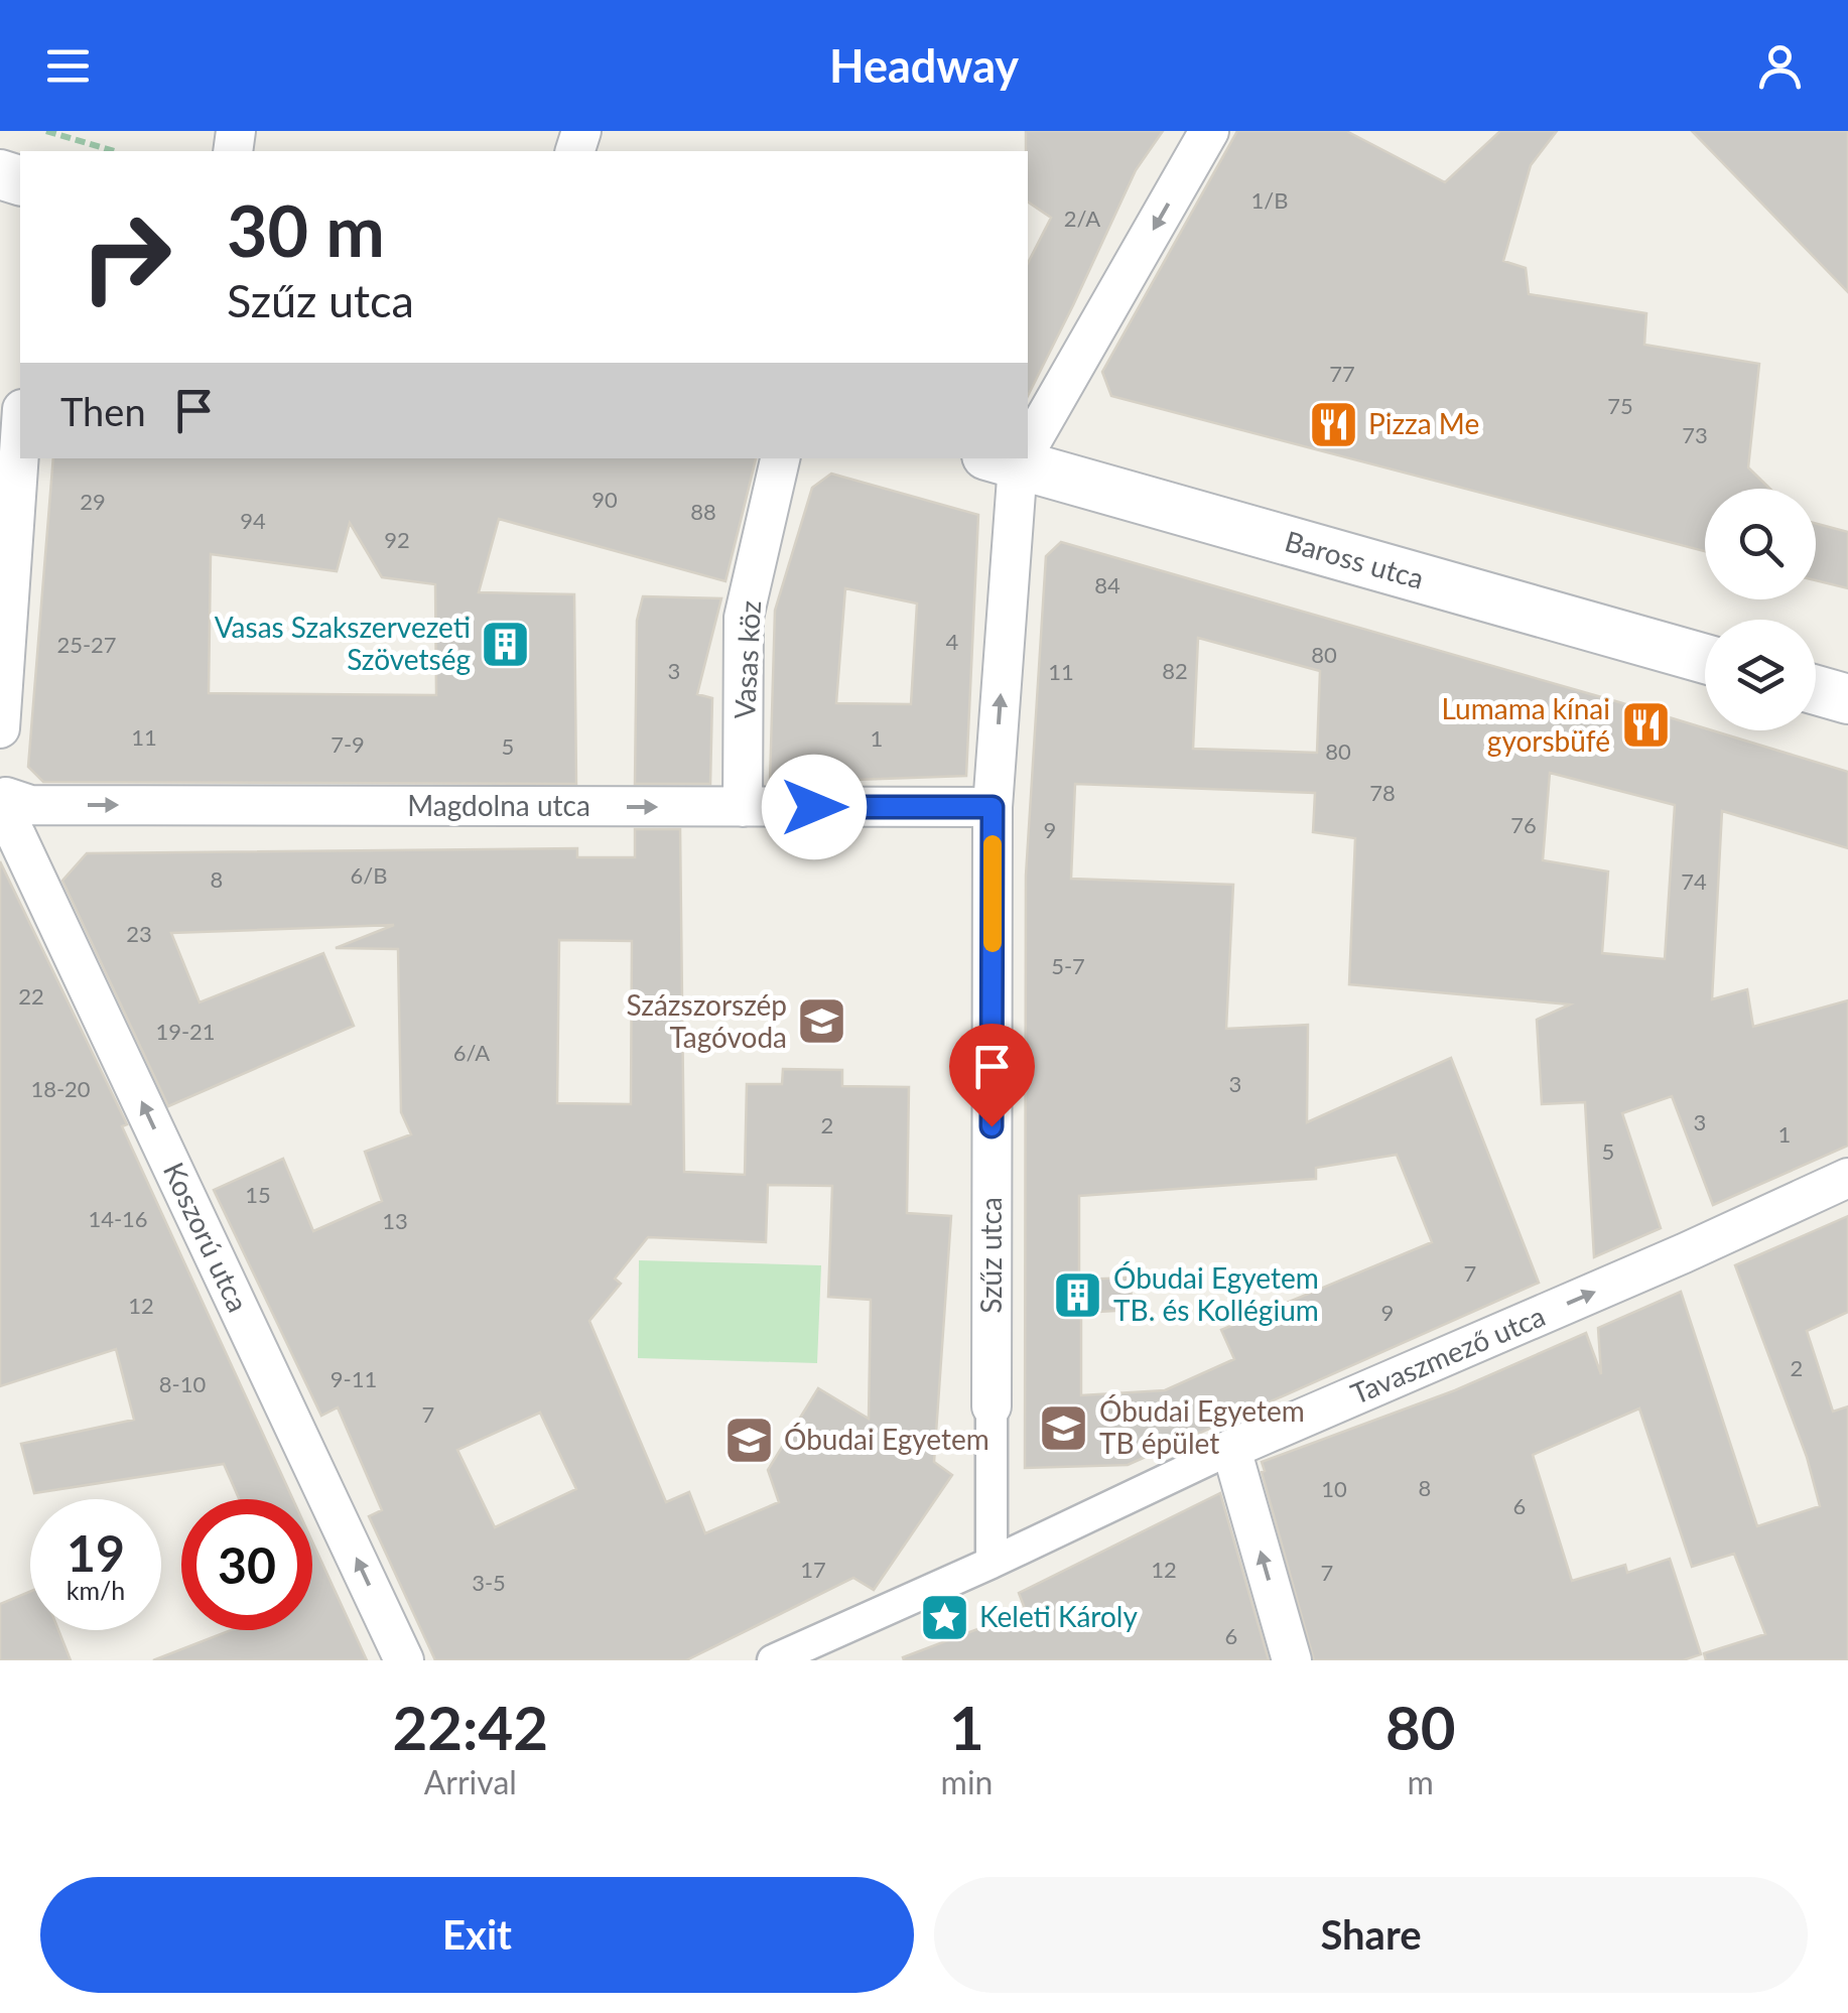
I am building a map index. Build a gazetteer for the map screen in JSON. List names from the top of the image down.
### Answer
{
  "streets": {
    "street": [
      "Baross utca",
      "Vasas köz",
      "Magdolna utca",
      "Koszorú utca",
      "Szűz utca",
      "Tavaszmező utca"
    ]
  },
  "crossings": [
    ["Vasas köz", "Magdolna utca"],
    ["Magdolna utca", "Koszorú utca"],
    ["Magdolna utca", "Szűz utca"],
    ["Szűz utca", "Tavaszmező utca"]
  ],
  "one_way": ["Magdolna utca", "Koszorú utca", "Tavaszmező utca"],
  "places": {
    "restaurant": ["Pizza Me", "Lumama kínai gyorsbüfé"],
    "building": ["Vasas Szakszervezeti Szövetség", "Óbudai Egyetem TB. és Kollégium"],
    "school or university": ["Százszorszép Tagóvoda", "Óbudai Egyetem TB épület", "Óbudai Egyetem"],
    "place": ["Keleti Károly"]
  },
  "house_numbers": [
    "1/B",
    "2/A",
    "77",
    "75",
    "73",
    "90",
    "29",
    "88",
    "94",
    "92",
    "84",
    "4",
    "25-27",
    "80",
    "3",
    "82",
    "11",
    "11",
    "1",
    "7-9",
    "5",
    "80",
    "78",
    "76",
    "9",
    "6/B",
    "8",
    "74",
    "23",
    "5-7",
    "22",
    "19-21",
    "6/A",
    "3",
    "18-20",
    "3",
    "2",
    "1",
    "5",
    "15",
    "14-16",
    "13",
    "7",
    "12",
    "9",
    "2",
    "9-11",
    "8-10",
    "7",
    "8",
    "10",
    "6",
    "17",
    "12",
    "7",
    "3-5",
    "6"
  ],
  "page": {
    "header": "Headway",
    "turn": ["30 m", "Szűz utca"],
    "then": "Then",
    "speed": "19 km/h",
    "limit": "30",
    "eta": [
      "22:42",
      "Arrival",
      "1",
      "min",
      "80",
      "m"
    ],
    "buttons": ["Exit", "Share"]
  }
}
